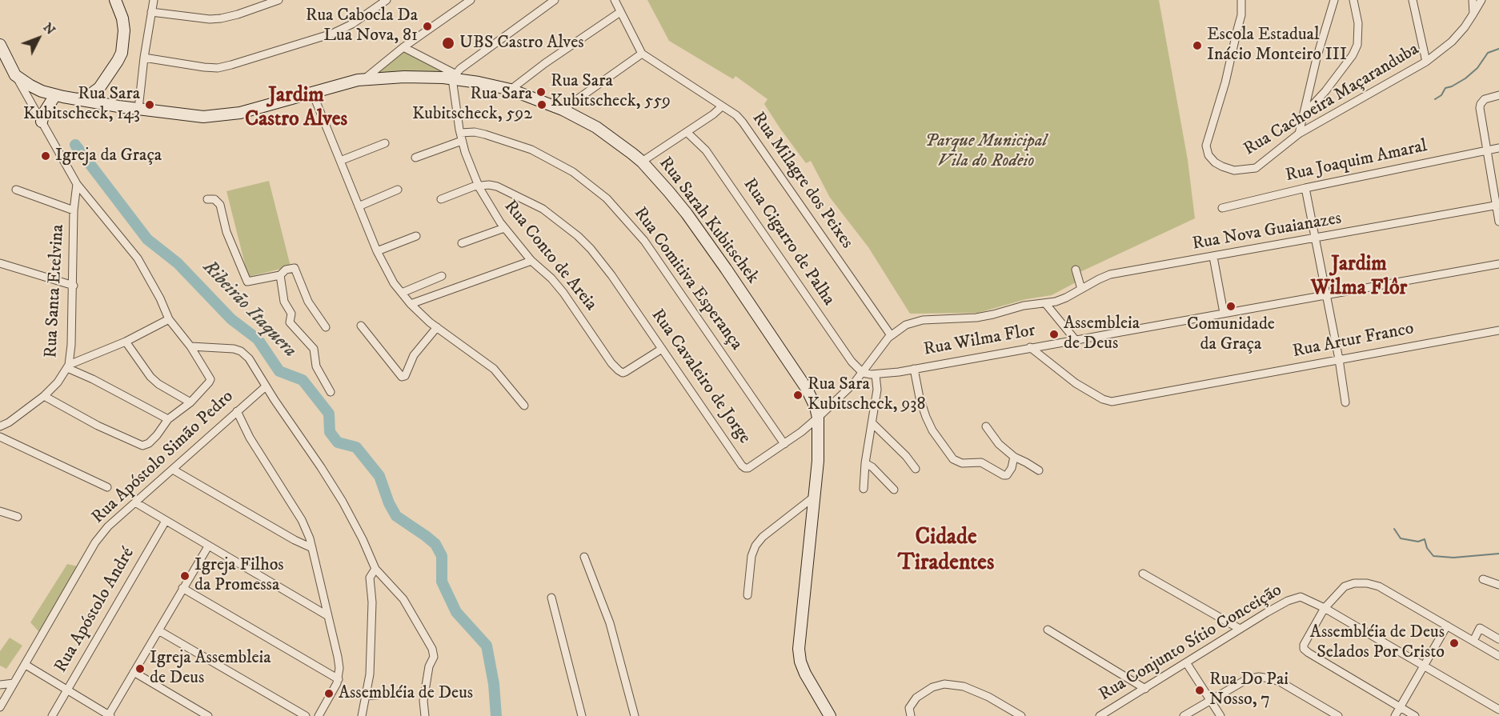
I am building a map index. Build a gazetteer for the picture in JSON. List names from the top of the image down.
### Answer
{
  "streets": {
    "street": [
      "Rua Cachoeira Maçaranduba",
      "Rua Joaquim Amaral",
      "Rua Milagre dos Peixes",
      "Rua Sarah Kubitschek",
      "Rua Nova Guaianazes",
      "Rua Cigarro de Palha",
      "Rua Conto de Areia",
      "Rua Comitiva Esperança",
      "Rua Santa Etelvina",
      "Rua Wilma Flor",
      "Rua Artur Franco",
      "Rua Cavaleiro de Jorge",
      "Rua Apóstolo Simão Pedro",
      "Rua Apóstolo André",
      "Rua Conjunto Sítio Conceição"
    ]
  },
  "crossings": [
    ["Rua Milagre dos Peixes", "Rua Nova Guaianazes"],
    ["Rua Milagre dos Peixes", "Rua Cavaleiro de Jorge"],
    ["Rua Sarah Kubitschek", "Rua Conto de Areia"],
    ["Rua Sarah Kubitschek", "Rua Cavaleiro de Jorge"],
    ["Rua Nova Guaianazes", "Rua Cavaleiro de Jorge"],
    ["Rua Cigarro de Palha", "Rua Wilma Flor"],
    ["Rua Cigarro de Palha", "Rua Cavaleiro de Jorge"],
    ["Rua Conto de Areia", "Rua Comitiva Esperança"],
    ["Rua Conto de Areia", "Rua Cavaleiro de Jorge"],
    ["Rua Comitiva Esperança", "Rua Cavaleiro de Jorge"],
    ["Rua Wilma Flor", "Rua Artur Franco"],
    ["Rua Wilma Flor", "Rua Cavaleiro de Jorge"]
  ],
  "districts": ["Jardim Castro Alves", "Jardim Wilma Flôr", "Cidade Tiradentes"],
  "water": ["Ribeirão Itaquera"],
  "parks": ["Parque Municipal Vila do Rodeio"],
  "places": [
    "Rua Cabocla Da Lua Nova, 81",
    "UBS Castro Alves",
    "Escola Estadual Inácio Monteiro III",
    "Rua Sara Kubitscheck, 559",
    "Rua Sara Kubitscheck, 143",
    "Rua Sara Kubitscheck, 592",
    "Igreja da Graça",
    "Comunidade da Graça",
    "Assembleia de Deus",
    "Rua Sara Kubitscheck, 938",
    "Igreja Filhos da Promessa",
    "Assembléia de Deus Selados Por Cristo",
    "Igreja Assembleia de Deus",
    "Rua Do Pai Nosso, 7",
    "Assembléia de Deus"
  ],
  "north": "top right"
}
